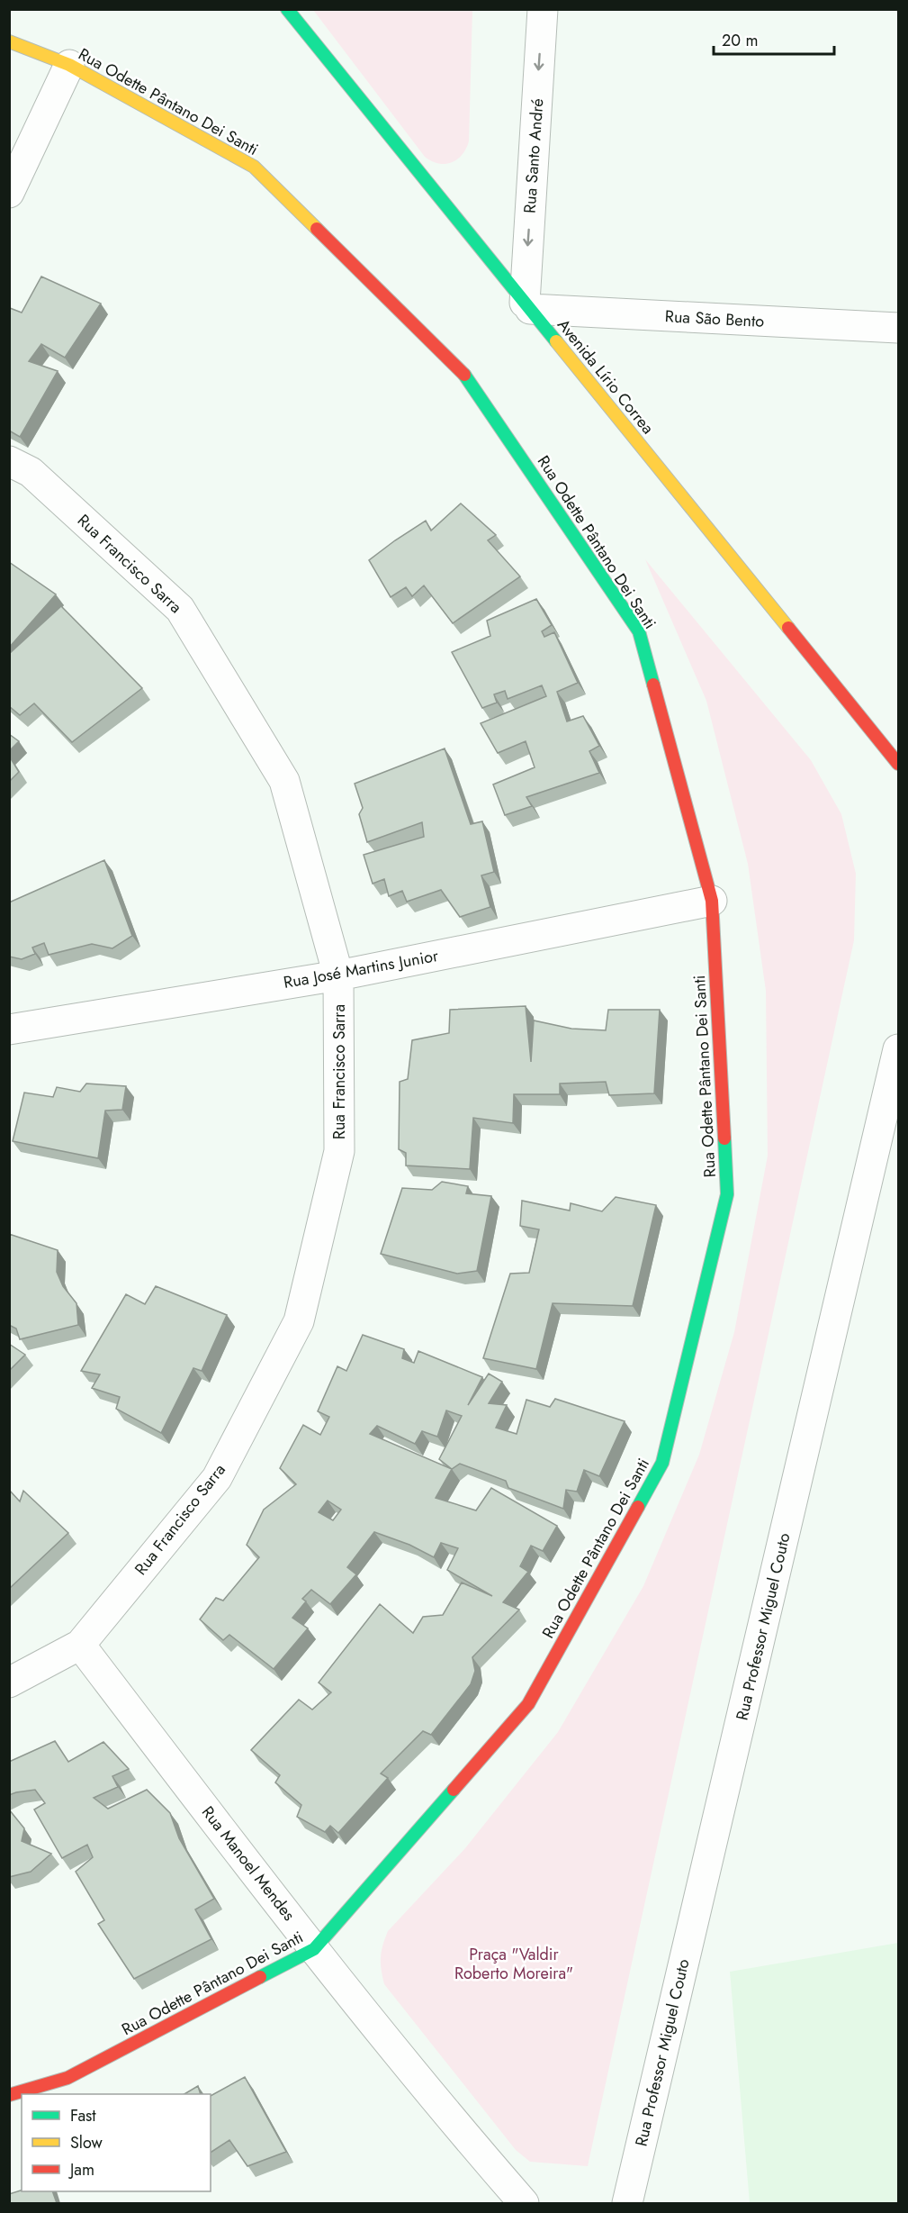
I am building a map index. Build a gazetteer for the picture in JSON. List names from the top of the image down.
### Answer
{
  "streets": {
    "street": [
      "Rua Odette Pântano Dei Santi",
      "Rua Santo André",
      "Rua São Bento",
      "Avenida Lírio Correa",
      "Rua Francisco Sarra",
      "Rua José Martins Junior",
      "Rua Professor Miguel Couto",
      "Rua Manoel Mendes"
    ]
  },
  "crossings": [
    ["Rua Odette Pântano Dei Santi", "Rua José Martins Junior"],
    ["Rua Odette Pântano Dei Santi", "Rua Manoel Mendes"],
    ["Rua Santo André", "Rua São Bento"],
    ["Rua Santo André", "Avenida Lírio Correa"],
    ["Rua São Bento", "Avenida Lírio Correa"],
    ["Rua Francisco Sarra", "Rua José Martins Junior"],
    ["Rua Francisco Sarra", "Rua Manoel Mendes"]
  ],
  "one_way": ["Rua Santo André"],
  "parks": ["Praça \"Valdir Roberto Moreira\""],
  "legend": ["Fast", "Slow", "Jam"],
  "scale_bar": "20 m"
}
